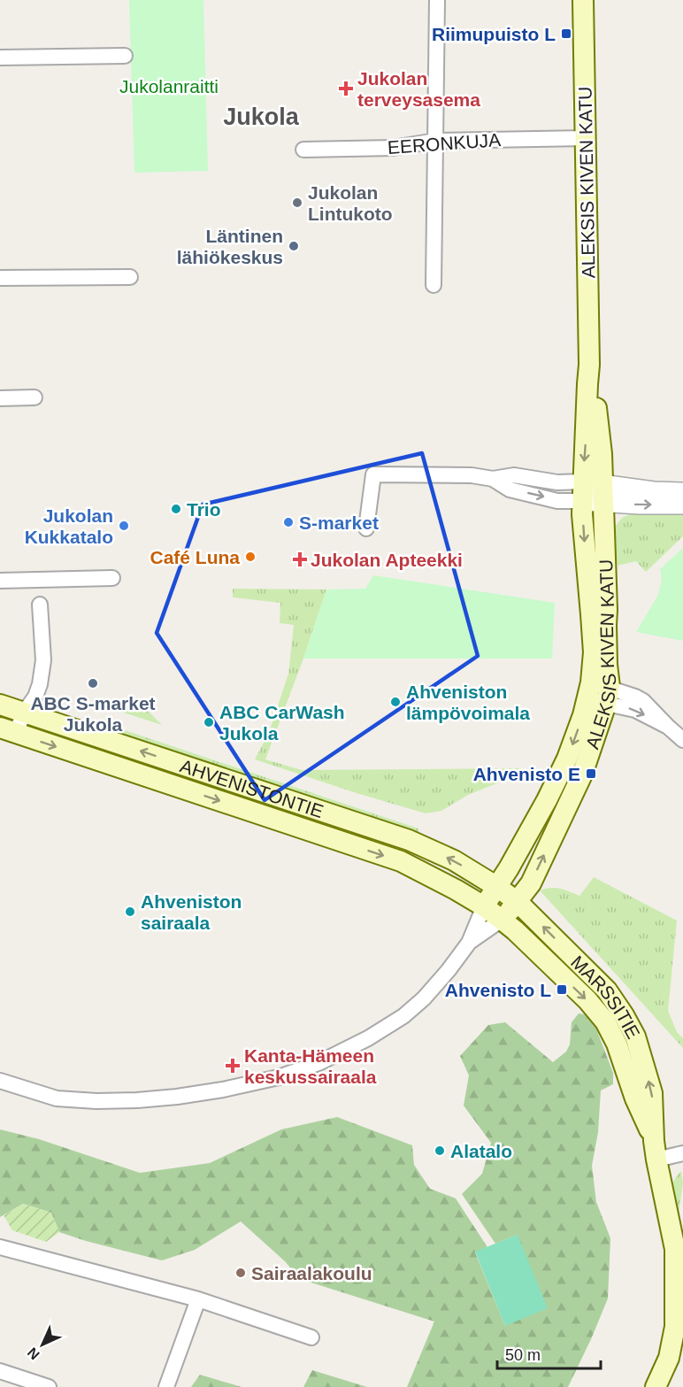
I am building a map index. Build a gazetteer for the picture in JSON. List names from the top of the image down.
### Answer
{
  "streets": {
    "main road": ["ALEKSIS KIVEN KATU", "AHVENISTONTIE", "MARSSITIE"],
    "street": ["EERONKUJA"]
  },
  "crossings": [
    ["EERONKUJA", "ALEKSIS KIVEN KATU"],
    ["ALEKSIS KIVEN KATU", "AHVENISTONTIE"],
    ["ALEKSIS KIVEN KATU", "MARSSITIE"],
    ["AHVENISTONTIE", "MARSSITIE"]
  ],
  "districts": ["Jukola"],
  "parks": ["Jukolanraitti"],
  "places": {
    "transit": ["Riimupuisto L", "Ahvenisto E", "Ahvenisto L"],
    "health": ["Jukolan terveysasema", "Jukolan Apteekki", "Kanta-Hämeen keskussairaala"],
    "other": [
      "Jukolan Lintukoto",
      "Läntinen lähiökeskus",
      "Trio",
      "S-market",
      "Jukolan Kukkatalo",
      "Café Luna",
      "ABC S-market Jukola",
      "Ahveniston lämpövoimala",
      "ABC CarWash Jukola",
      "Ahveniston sairaala",
      "Alatalo",
      "Sairaalakoulu"
    ]
  },
  "scale_bar": "50 m",
  "north": "bottom left"
}
